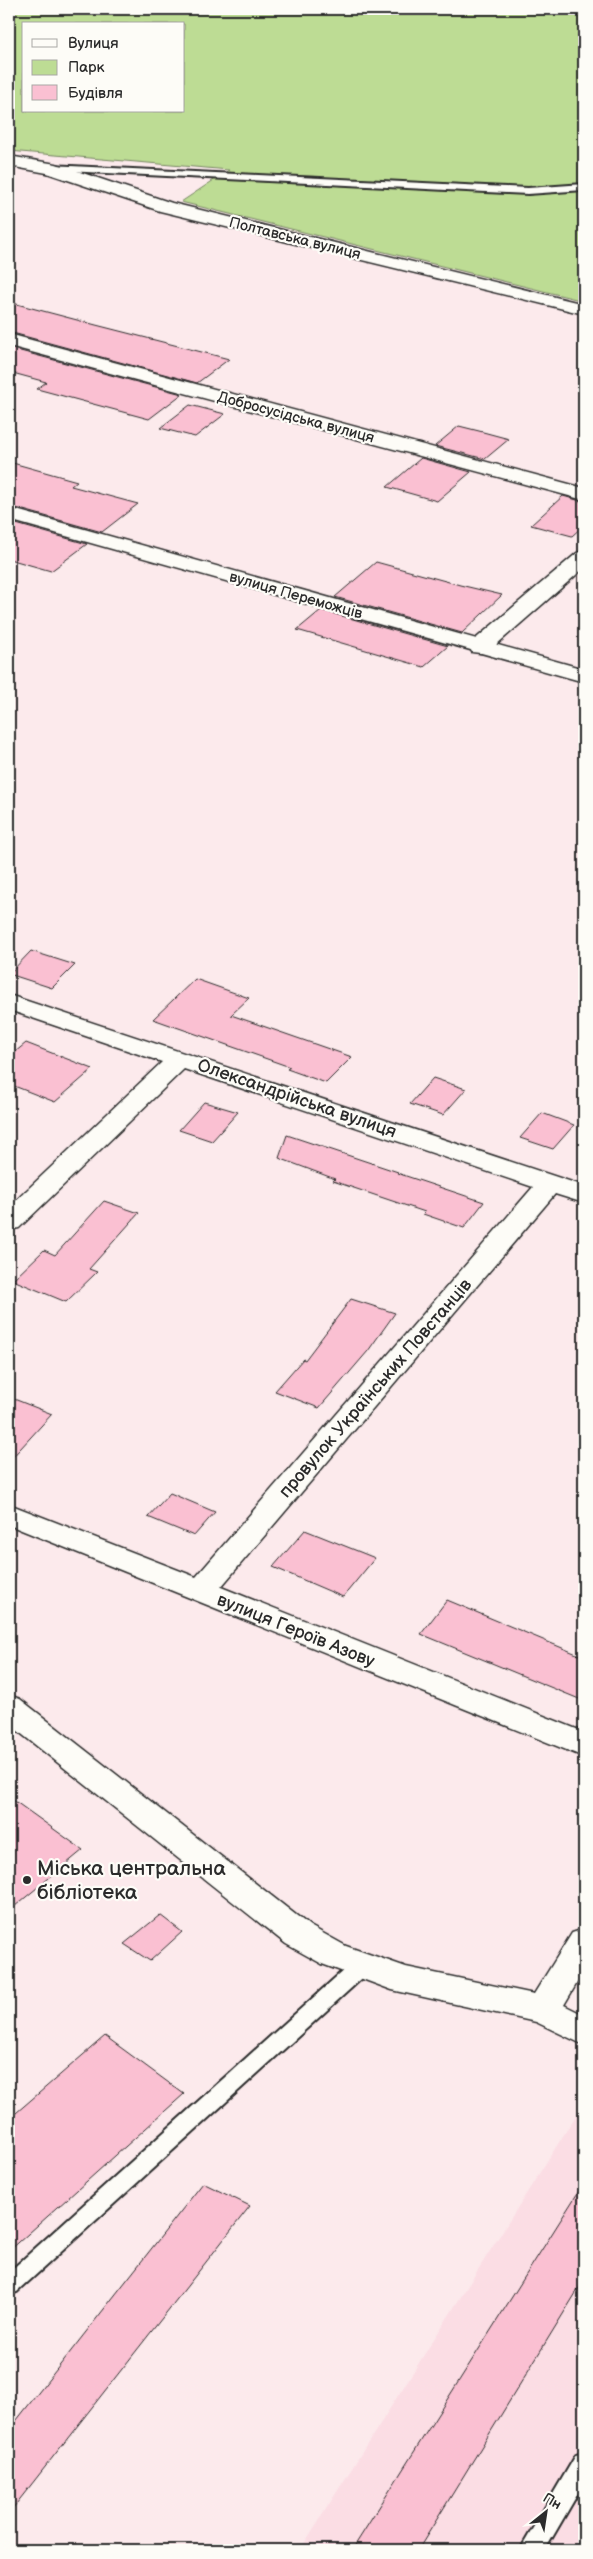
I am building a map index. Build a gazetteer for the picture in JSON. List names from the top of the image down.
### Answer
{
  "streets": {
    "street": [
      "Полтавська вулиця",
      "Добросусідська вулиця",
      "вулиця Переможців",
      "Олександрійська вулиця",
      "провулок Українських Повстанців",
      "вулиця Героїв Азову"
    ]
  },
  "crossings": [
    ["Олександрійська вулиця", "провулок Українських Повстанців"],
    ["провулок Українських Повстанців", "вулиця Героїв Азову"]
  ],
  "places": ["Міська центральна бібліотека"],
  "legend": ["Вулиця", "Парк", "Будівля"],
  "north": "top right"
}
